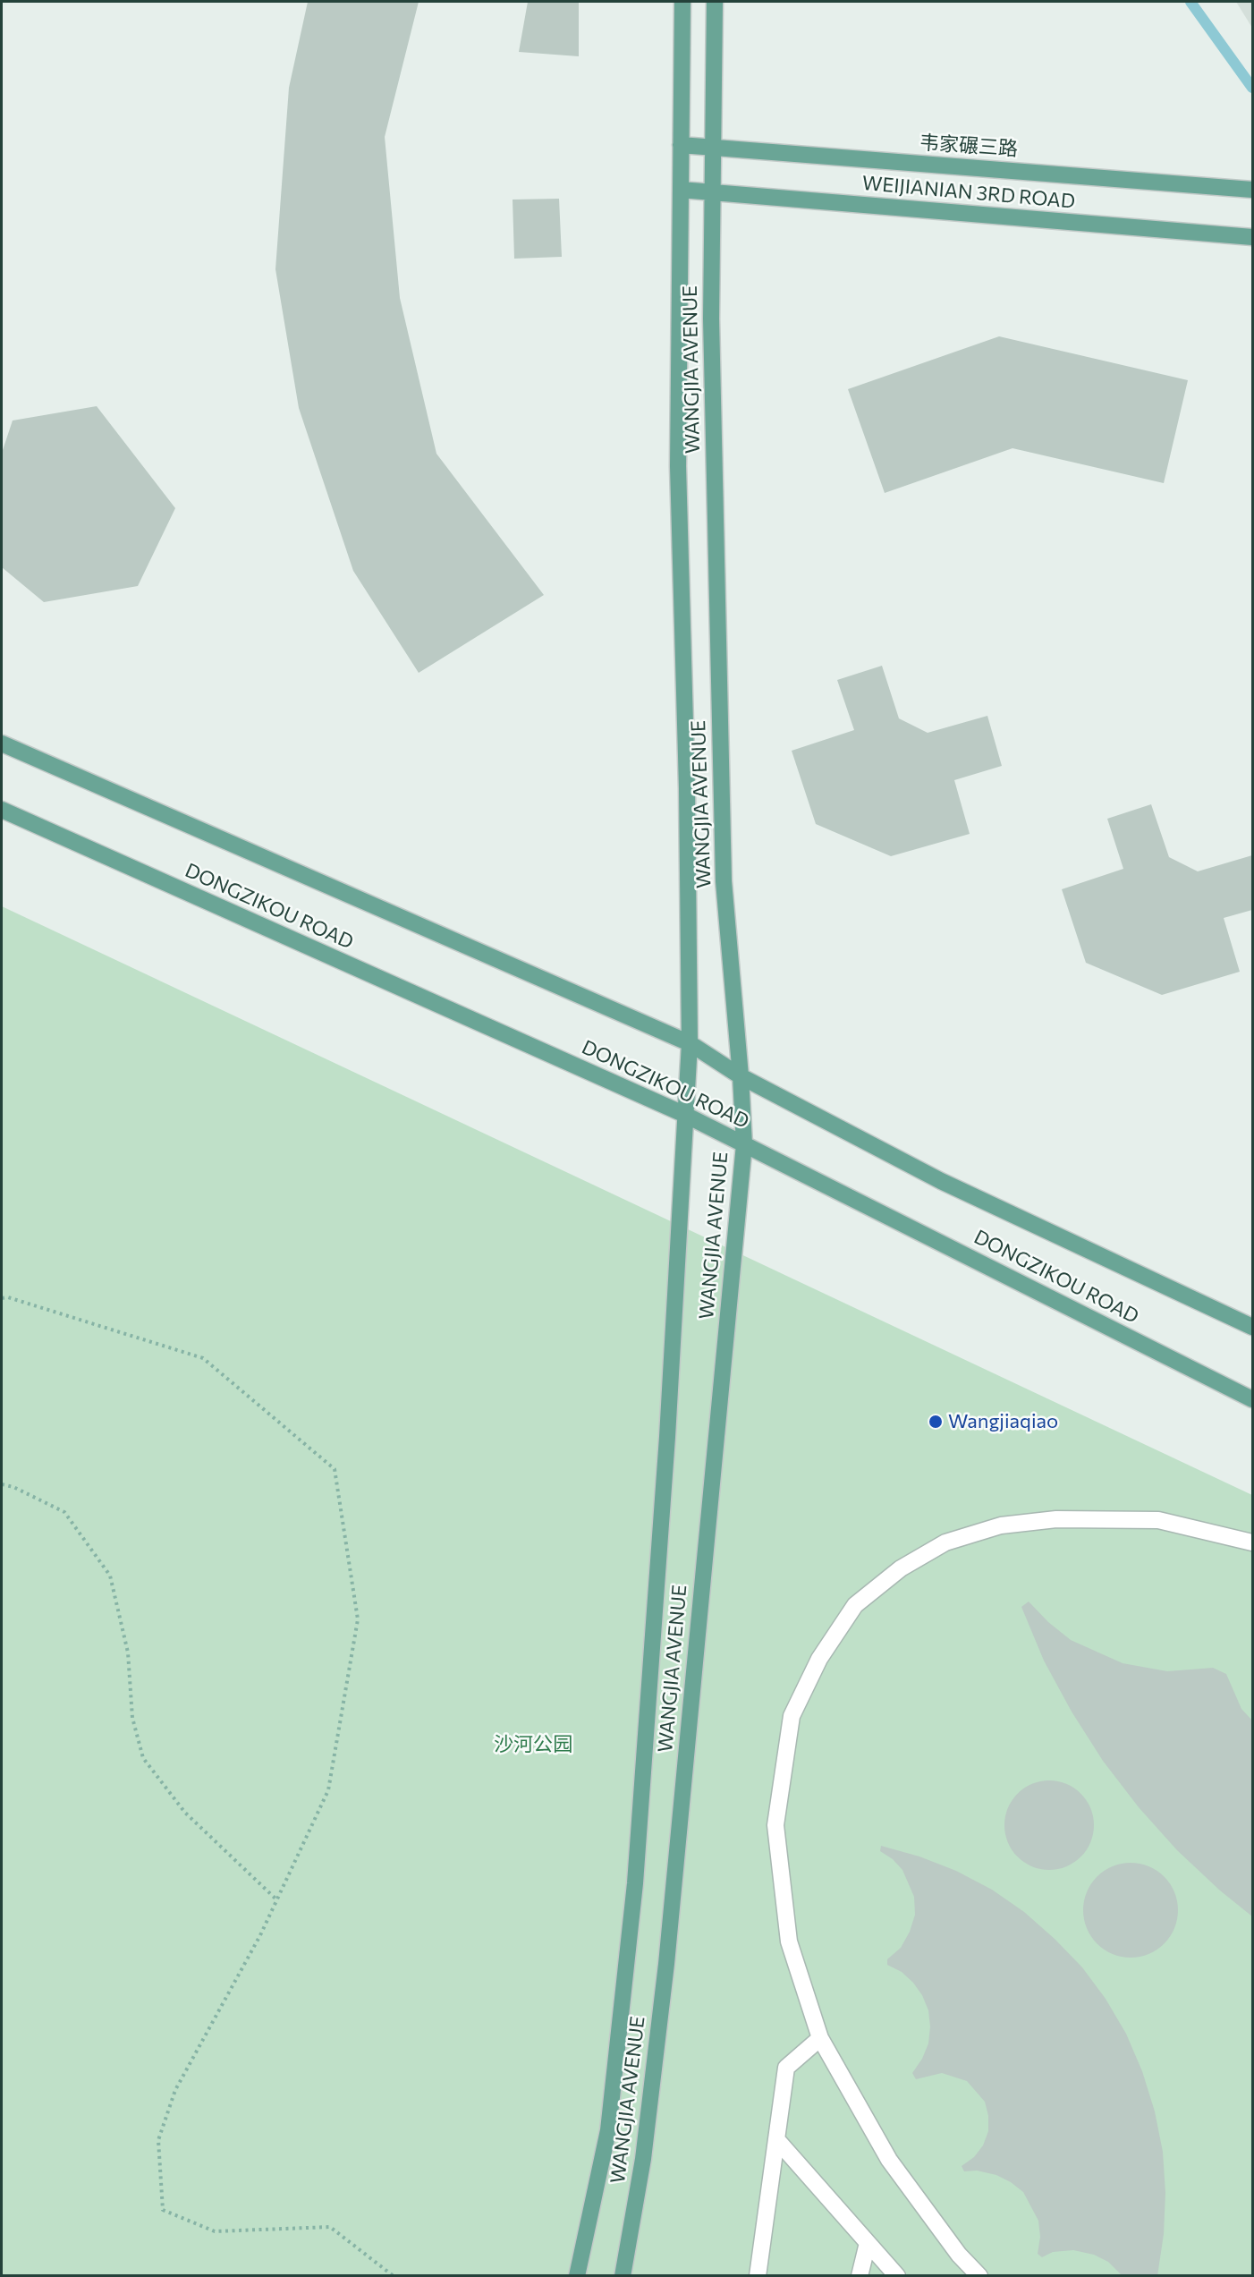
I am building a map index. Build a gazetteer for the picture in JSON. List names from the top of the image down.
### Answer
{
  "streets": {
    "main road": [
      "韦家碾三路",
      "WEIJIANIAN 3RD ROAD",
      "WANGJIA AVENUE",
      "DONGZIKOU ROAD"
    ]
  },
  "crossings": [
    ["韦家碾三路", "WANGJIA AVENUE"],
    ["WEIJIANIAN 3RD ROAD", "WANGJIA AVENUE"],
    ["WANGJIA AVENUE", "DONGZIKOU ROAD"]
  ],
  "parks": ["沙河公园"],
  "places": ["Wangjiaqiao"]
}
